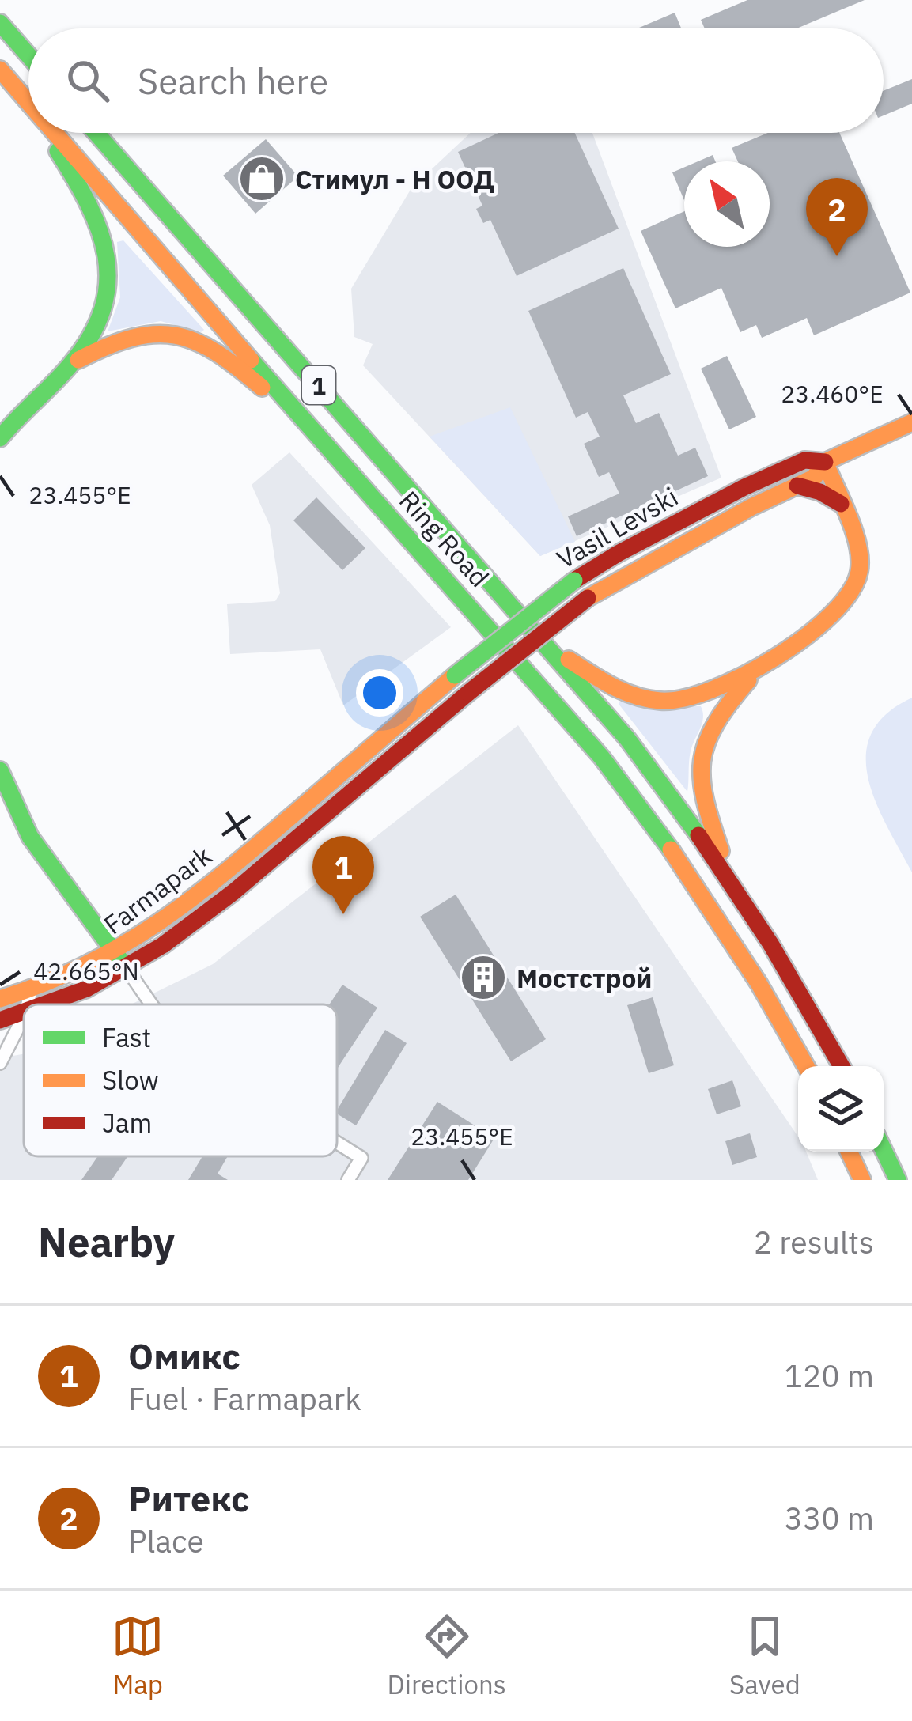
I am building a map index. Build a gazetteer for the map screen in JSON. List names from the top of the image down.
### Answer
{
  "streets": {
    "main road": [
      "1",
      "Vasil Levski",
      "Ring Road",
      "Farmapark"
    ]
  },
  "crossings": [
    ["Vasil Levski", "Farmapark"]
  ],
  "places": {
    "shop": ["Стимул - Н ООД"],
    "building": ["Мостстрой"]
  },
  "legend": ["Fast", "Slow", "Jam"],
  "north": "top left",
  "page": {
    "search": "Search here",
    "pins": ["2", "1"],
    "heading": ["Nearby", "2 results"],
    "list": [
      {
        "mark": "1",
        "name": "Омикс",
        "note": "Fuel · Farmapark",
        "value": "120 m"
      },
      {
        "mark": "2",
        "name": "Ритекс",
        "note": "Place",
        "value": "330 m"
      }
    ],
    "nav": ["Map", "Directions", "Saved"]
  },
  "coordinates": ["23.460°E", "23.455°E", "42.665°N"]
}
